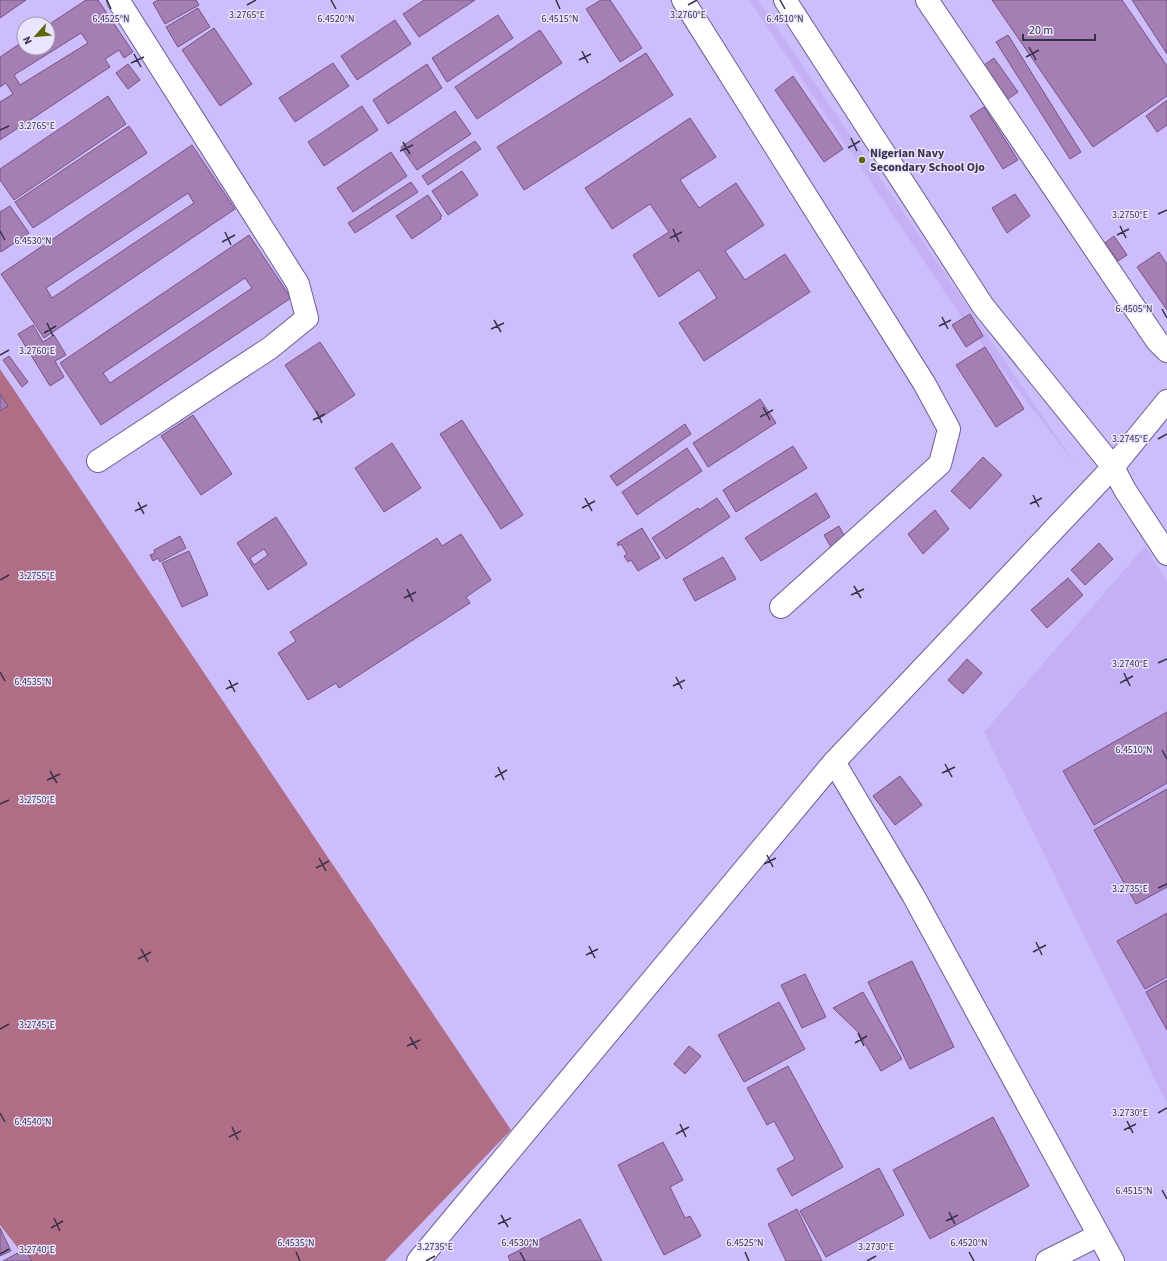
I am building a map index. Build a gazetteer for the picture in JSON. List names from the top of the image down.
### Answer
{
  "places": ["Nigerian Navy Secondary School Ojo"],
  "scale_bar": "20 m",
  "north": "bottom left",
  "coordinates": [
    "3.2765°E",
    "3.2760°E",
    "6.4525°N",
    "6.4520°N",
    "6.4515°N",
    "6.4510°N",
    "3.2750°E",
    "6.4530°N",
    "6.4505°N",
    "3.2745°E",
    "3.2755°E",
    "3.2740°E",
    "6.4535°N",
    "3.2735°E",
    "3.2730°E",
    "6.4540°N"
  ]
}
